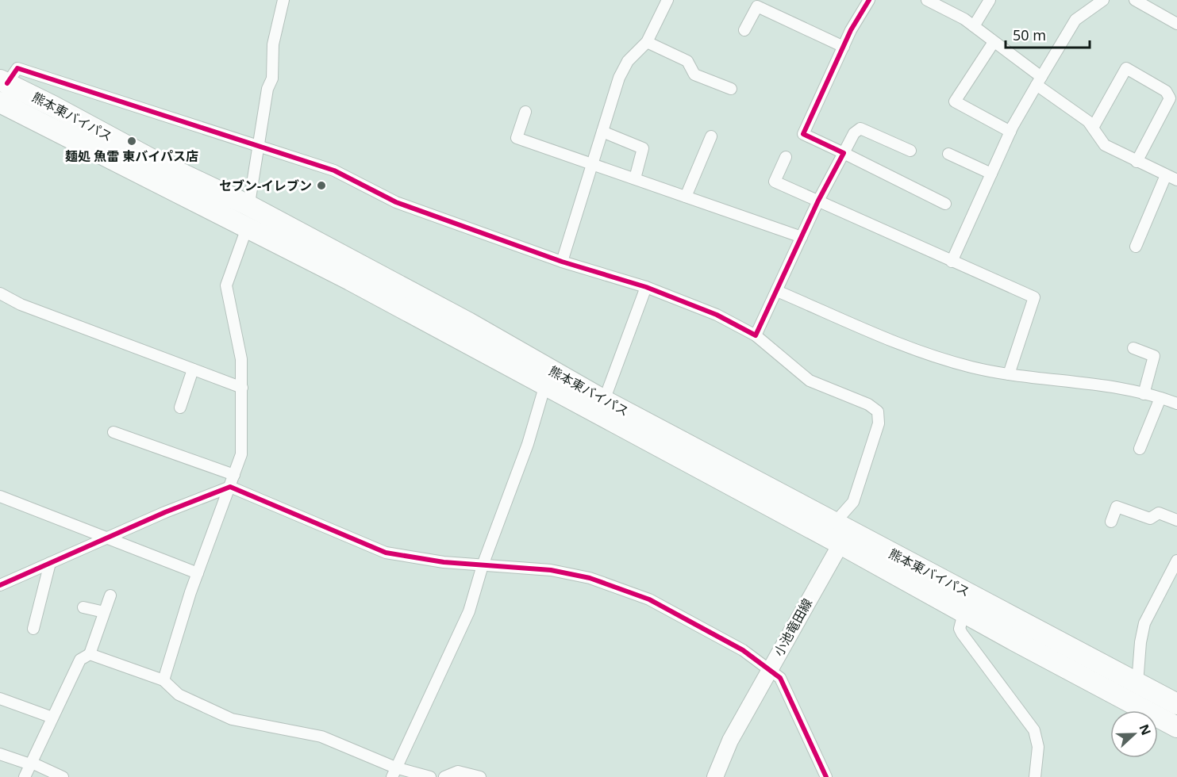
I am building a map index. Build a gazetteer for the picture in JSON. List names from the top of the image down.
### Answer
{
  "streets": {
    "highway": ["熊本東バイパス"],
    "main road": ["小池竜田線"]
  },
  "crossings": [
    ["熊本東バイパス", "小池竜田線"]
  ],
  "places": ["麺処 魚雷 東バイパス店", "セブン-イレブン"],
  "scale_bar": "50 m",
  "north": "right"
}
